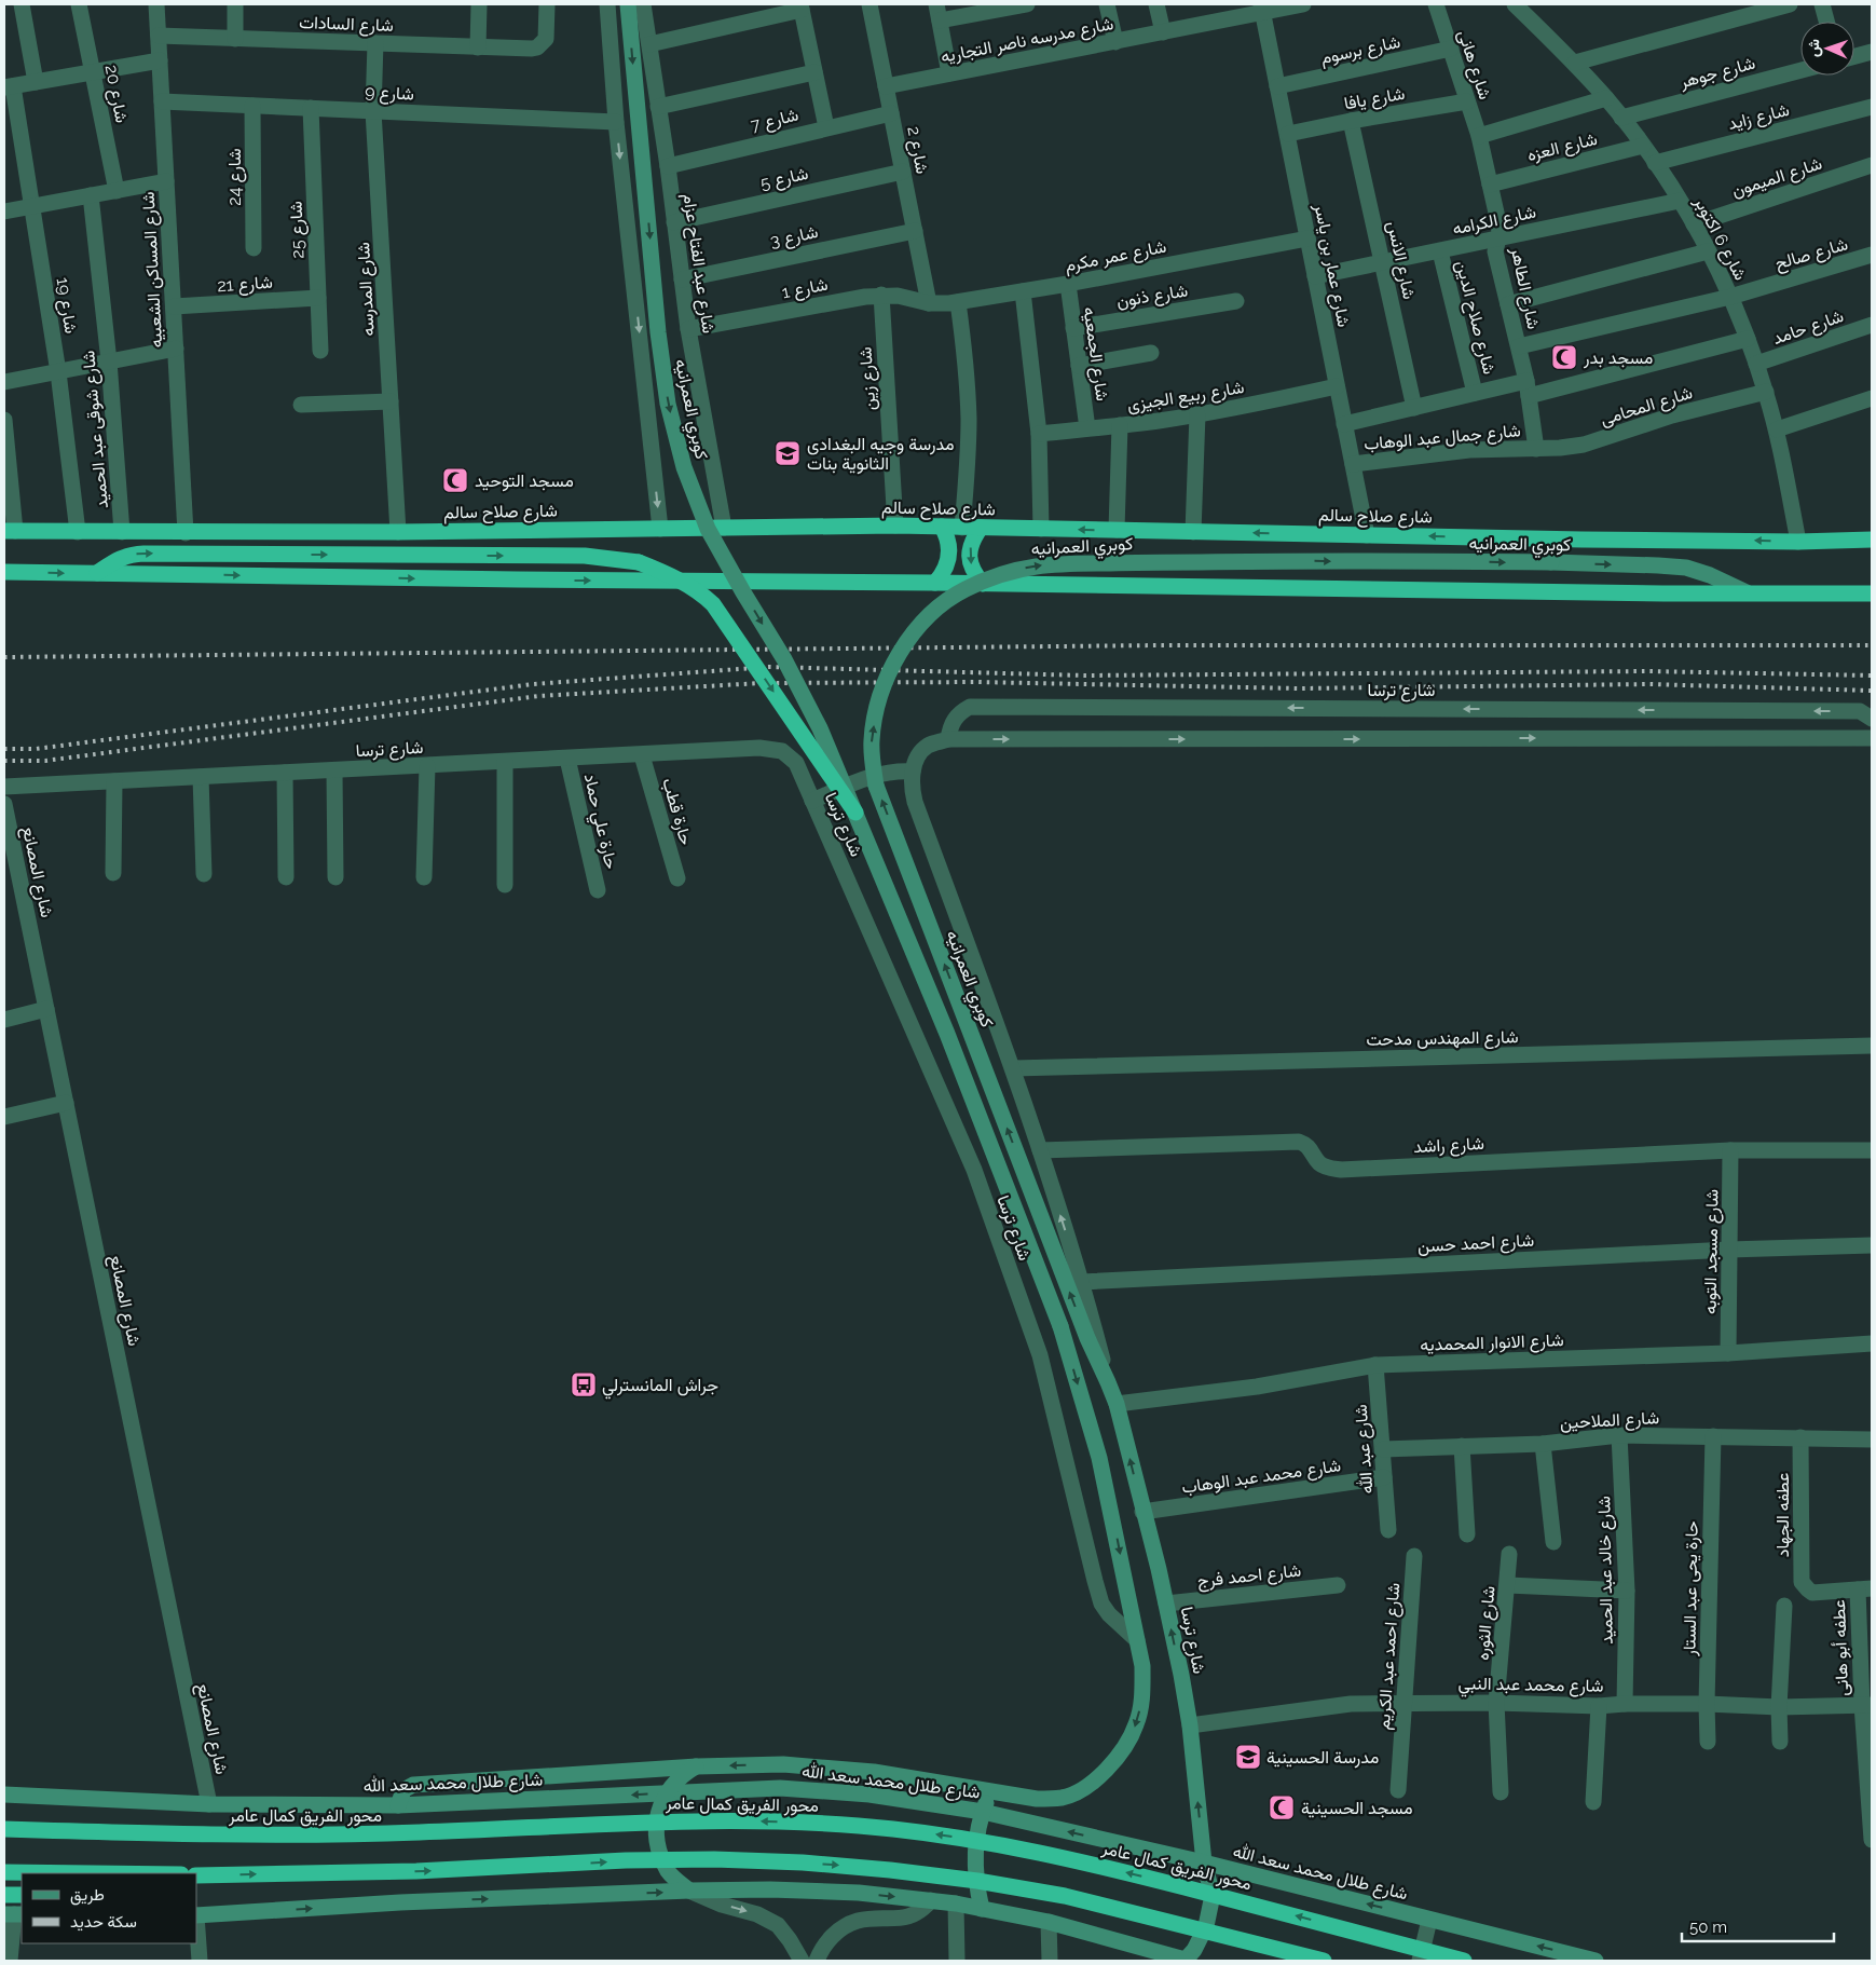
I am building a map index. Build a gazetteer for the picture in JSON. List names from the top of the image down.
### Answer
{
  "streets": {
    "highway": ["شارع صلاح سالم", "محور الفريق كمال عامر"],
    "street": [
      "شارع السادات",
      "شارع مدرسه ناصر التجاريه",
      "شارع برسوم",
      "شارع هانى",
      "شارع جوهر",
      "شارع 9",
      "شارع 20",
      "شارع يافا",
      "شارع زايد",
      "شارع 7",
      "شارع العزه",
      "شارع 2",
      "شارع 24",
      "شارع الميمون",
      "شارع 5",
      "شارع الكرامه",
      "شارع 25",
      "شارع 3",
      "شارع 6 اكتوبر",
      "شارع صالح",
      "شارع عمر مكرم",
      "شارع الانس",
      "شارع عبد الفتاح عزام",
      "شارع عمار بن ياسر",
      "شارع المساكن الشعبيه",
      "شارع 21",
      "شارع 1",
      "شارع الطاهر",
      "شارع المدرسه",
      "شارع ذنون",
      "شارع 19",
      "شارع صلاح الدين",
      "شارع حامد",
      "شارع الجمعيه",
      "شارع زين",
      "شارع ربيع الجيزى",
      "شارع المحامى",
      "كوبري العمرانيه",
      "شارع شوقى عبد الحميد",
      "شارع جمال عبد الوهاب",
      "شارع ترسا",
      "حارة قطب",
      "حارة علي حماد",
      "شارع المصانع",
      "شارع المهندس مدحت",
      "شارع راشد",
      "شارع احمد حسن",
      "شارع مسجد التوبه",
      "شارع الانوار المحمديه",
      "شارع الملاحين",
      "شارع عبد الله",
      "شارع محمد عبد الوهاب",
      "عطفه الجهاد",
      "شارع خالد عبد الحميد",
      "شارع احمد فرج",
      "حارة يحى عبد الستار",
      "شارع الثوره",
      "عطفه أبو هانى",
      "شارع احمد عبد الكريم",
      "شارع محمد عبد النبي",
      "شارع طلال محمد سعد الله"
    ]
  },
  "crossings": [
    ["شارع السادات", "شارع المساكن الشعبيه"],
    ["شارع السادات", "شارع المدرسه"],
    ["شارع مدرسه ناصر التجاريه", "شارع 2"],
    ["شارع مدرسه ناصر التجاريه", "شارع عمار بن ياسر"],
    ["شارع برسوم", "شارع هانى"],
    ["شارع برسوم", "شارع عمار بن ياسر"],
    ["شارع هانى", "شارع يافا"],
    ["شارع هانى", "شارع الطاهر"],
    ["شارع جوهر", "شارع 6 اكتوبر"],
    ["شارع 9", "شارع 24"],
    ["شارع 9", "شارع 25"],
    ["شارع 9", "شارع المساكن الشعبيه"],
    ["شارع 9", "شارع المدرسه"],
    ["شارع يافا", "شارع الانس"],
    ["شارع يافا", "شارع عمار بن ياسر"],
    ["شارع زايد", "شارع 6 اكتوبر"],
    ["شارع 7", "شارع 2"],
    ["شارع 7", "شارع عبد الفتاح عزام"],
    ["شارع العزه", "شارع 6 اكتوبر"],
    ["شارع العزه", "شارع الطاهر"],
    ["شارع 2", "شارع 5"],
    ["شارع 2", "شارع 3"],
    ["شارع 2", "شارع عمر مكرم"],
    ["شارع 2", "شارع 1"],
    ["شارع الميمون", "شارع 6 اكتوبر"],
    ["شارع 5", "شارع عبد الفتاح عزام"],
    ["شارع الكرامه", "شارع 6 اكتوبر"],
    ["شارع الكرامه", "شارع الانس"],
    ["شارع الكرامه", "شارع عمار بن ياسر"],
    ["شارع الكرامه", "شارع الطاهر"],
    ["شارع الكرامه", "شارع صلاح الدين"],
    ["شارع 25", "شارع 21"],
    ["شارع 3", "شارع عبد الفتاح عزام"],
    ["شارع 6 اكتوبر", "شارع صالح"],
    ["شارع 6 اكتوبر", "شارع حامد"],
    ["شارع 6 اكتوبر", "شارع المحامى"],
    ["شارع 6 اكتوبر", "شارع صلاح سالم"],
    ["شارع صالح", "شارع الطاهر"],
    ["شارع عمر مكرم", "شارع عمار بن ياسر"],
    ["شارع عمر مكرم", "شارع 1"],
    ["شارع عمر مكرم", "شارع الجمعيه"],
    ["شارع عبد الفتاح عزام", "شارع 1"],
    ["شارع عبد الفتاح عزام", "شارع صلاح سالم"],
    ["شارع عمار بن ياسر", "شارع ربيع الجيزى"],
    ["شارع عمار بن ياسر", "شارع جمال عبد الوهاب"],
    ["شارع عمار بن ياسر", "شارع صلاح سالم"],
    ["شارع المساكن الشعبيه", "شارع 21"],
    ["شارع المساكن الشعبيه", "شارع صلاح سالم"],
    ["شارع 1", "شارع زين"],
    ["شارع الطاهر", "شارع المحامى"],
    ["شارع الطاهر", "شارع جمال عبد الوهاب"],
    ["شارع المدرسه", "شارع صلاح سالم"],
    ["شارع ذنون", "شارع الجمعيه"],
    ["شارع 19", "شارع صلاح سالم"],
    ["شارع الجمعيه", "شارع ربيع الجيزى"],
    ["شارع زين", "شارع صلاح سالم"],
    ["شارع المحامى", "شارع جمال عبد الوهاب"],
    ["كوبري العمرانيه", "شارع ترسا"],
    ["كوبري العمرانيه", "شارع طلال محمد سعد الله"],
    ["شارع شوقى عبد الحميد", "شارع صلاح سالم"],
    ["شارع ترسا", "حارة قطب"],
    ["شارع ترسا", "حارة علي حماد"],
    ["شارع ترسا", "شارع المهندس مدحت"],
    ["شارع ترسا", "شارع راشد"],
    ["شارع ترسا", "شارع احمد حسن"],
    ["شارع ترسا", "شارع الانوار المحمديه"],
    ["شارع ترسا", "شارع محمد عبد الوهاب"],
    ["شارع ترسا", "شارع احمد فرج"],
    ["شارع ترسا", "شارع محمد عبد النبي"],
    ["شارع ترسا", "شارع طلال محمد سعد الله"],
    ["شارع المصانع", "شارع طلال محمد سعد الله"],
    ["شارع راشد", "شارع مسجد التوبه"],
    ["شارع احمد حسن", "شارع مسجد التوبه"],
    ["شارع مسجد التوبه", "شارع الانوار المحمديه"],
    ["شارع الانوار المحمديه", "شارع عبد الله"],
    ["شارع الملاحين", "شارع عبد الله"],
    ["شارع الملاحين", "عطفه الجهاد"],
    ["شارع الملاحين", "شارع خالد عبد الحميد"],
    ["شارع الملاحين", "حارة يحى عبد الستار"],
    ["شارع عبد الله", "شارع محمد عبد الوهاب"],
    ["عطفه الجهاد", "عطفه أبو هانى"],
    ["شارع خالد عبد الحميد", "شارع محمد عبد النبي"],
    ["حارة يحى عبد الستار", "شارع محمد عبد النبي"],
    ["شارع الثوره", "شارع محمد عبد النبي"],
    ["عطفه أبو هانى", "شارع محمد عبد النبي"],
    ["شارع احمد عبد الكريم", "شارع محمد عبد النبي"]
  ],
  "places": {
    "mosque": ["مسجد بدر", "مسجد التوحيد", "مسجد الحسينية"],
    "school or university": ["مدرسة وجيه البغدادى الثانوية بنات", "مدرسة الحسينية"],
    "bus stop": ["جراش المانسترلي"]
  },
  "legend": ["طريق", "سكة حديد"],
  "scale_bar": "50 m",
  "north": "left"
}
